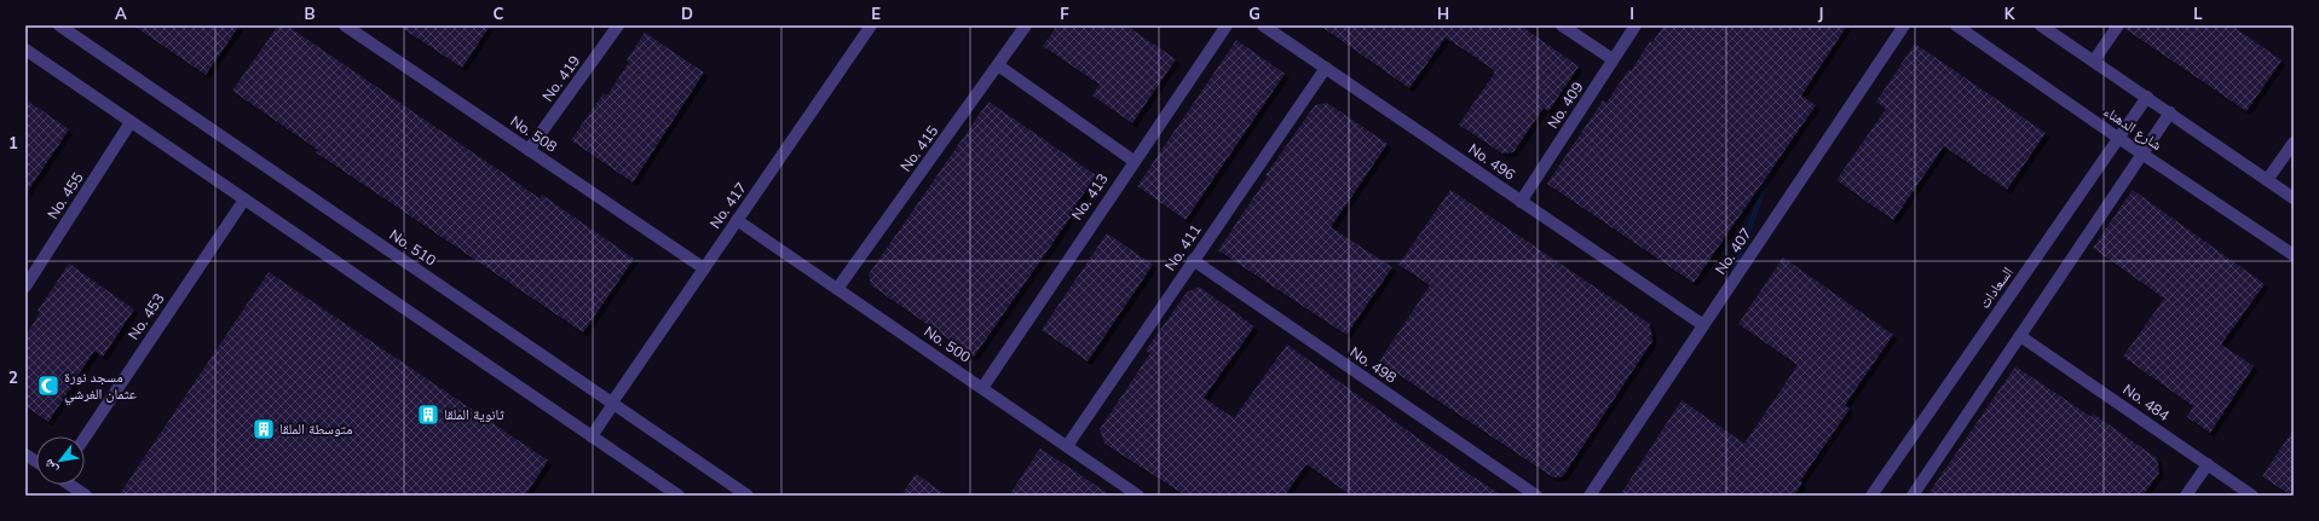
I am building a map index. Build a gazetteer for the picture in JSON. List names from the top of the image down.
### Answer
{
  "streets": {
    "street": [
      "No. 419",
      "No. 409",
      "شارع الدهناء",
      "No. 508",
      "No. 415",
      "No. 496",
      "No. 455",
      "No. 413",
      "No. 417",
      "No. 510",
      "No. 411",
      "No. 407",
      "السعادات",
      "No. 453",
      "No. 500",
      "No. 498",
      "No. 484"
    ]
  },
  "crossings": [
    ["No. 419", "No. 508"],
    ["No. 409", "No. 496"],
    ["شارع الدهناء", "السعادات"],
    ["No. 508", "No. 417"],
    ["No. 415", "No. 500"],
    ["No. 496", "No. 411"],
    ["No. 496", "No. 407"],
    ["No. 413", "No. 500"],
    ["No. 417", "No. 510"],
    ["No. 417", "No. 500"],
    ["No. 411", "No. 500"],
    ["No. 411", "No. 498"]
  ],
  "places": {
    "mosque": ["مسجد نورة عثمان الغرشي"],
    "building": ["ثانوية الملقا", "متوسطة الملقا"]
  },
  "north": "bottom left",
  "grid": {
    "columns": [
      "A",
      "B",
      "C",
      "D",
      "E",
      "F",
      "G",
      "H",
      "I",
      "J",
      "K",
      "L"
    ],
    "rows": ["1", "2"]
  }
}
